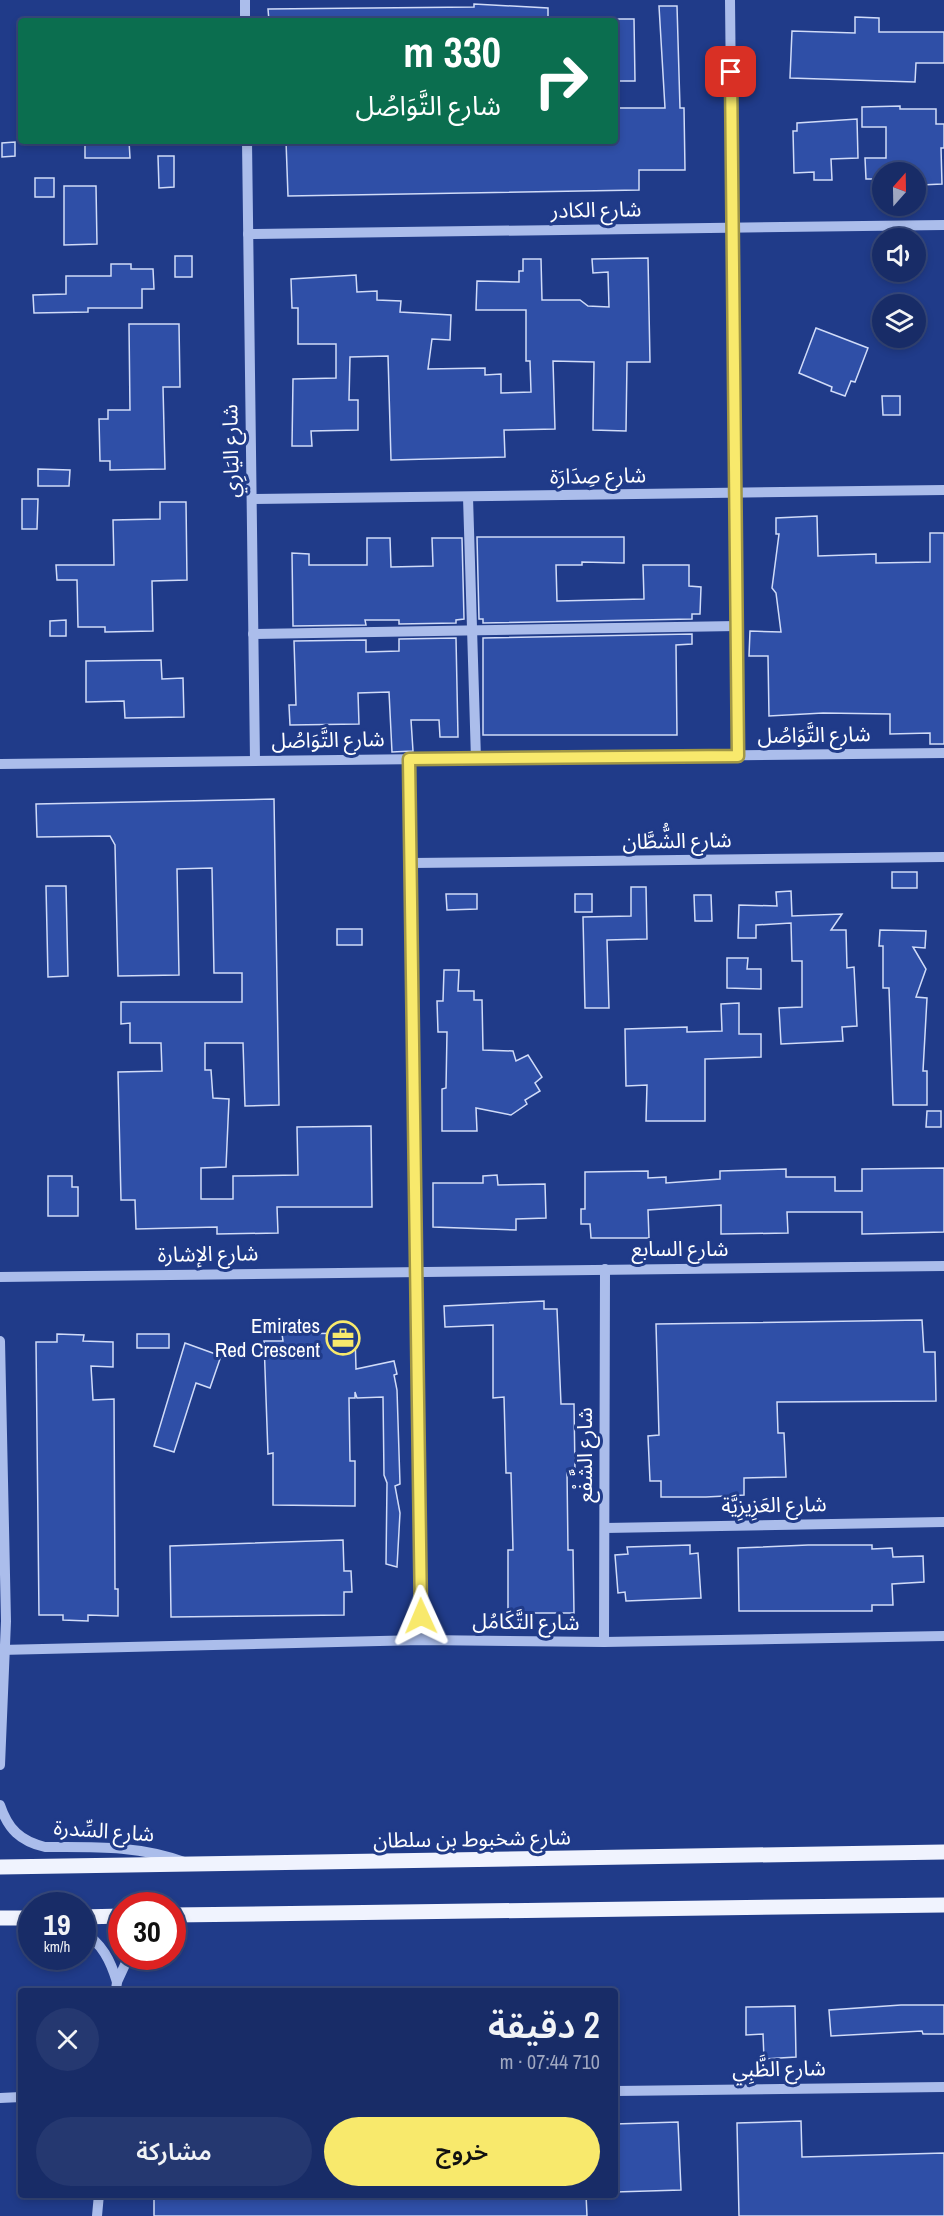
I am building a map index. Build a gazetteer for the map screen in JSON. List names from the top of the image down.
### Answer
{
  "streets": {
    "main road": ["شارع شخبوط بن سلطان"],
    "street": [
      "شارع الكادر",
      "شارع اليَارِي",
      "شارع صِدَارَة",
      "شارع التَّوَاصُل",
      "شارع الشُّطَّان",
      "شارع السابع",
      "شارع الإشارة",
      "شارع الشَّفْع",
      "شارع العَزِيزِيَّة",
      "شارع التَّكَامُل",
      "شارع السِّدرة",
      "شارع الظَّبِي"
    ]
  },
  "crossings": [
    ["شارع الكادر", "شارع اليَارِي"],
    ["شارع اليَارِي", "شارع صِدَارَة"],
    ["شارع اليَارِي", "شارع التَّوَاصُل"],
    ["شارع السابع", "شارع الإشارة"],
    ["شارع السابع", "شارع الشَّفْع"],
    ["شارع الشَّفْع", "شارع العَزِيزِيَّة"],
    ["شارع الشَّفْع", "شارع التَّكَامُل"],
    ["شارع السِّدرة", "شارع شخبوط بن سلطان"]
  ],
  "places": {
    "office": ["Emirates Red Crescent"]
  },
  "north": "top",
  "page": {
    "turn": ["330 m", "شارع التَّوَاصُل"],
    "speed": "19 km/h",
    "limit": "30",
    "heading": ["2 دقيقة", "710 m · 07:44"],
    "buttons": ["خروج", "مشاركة"]
  }
}
